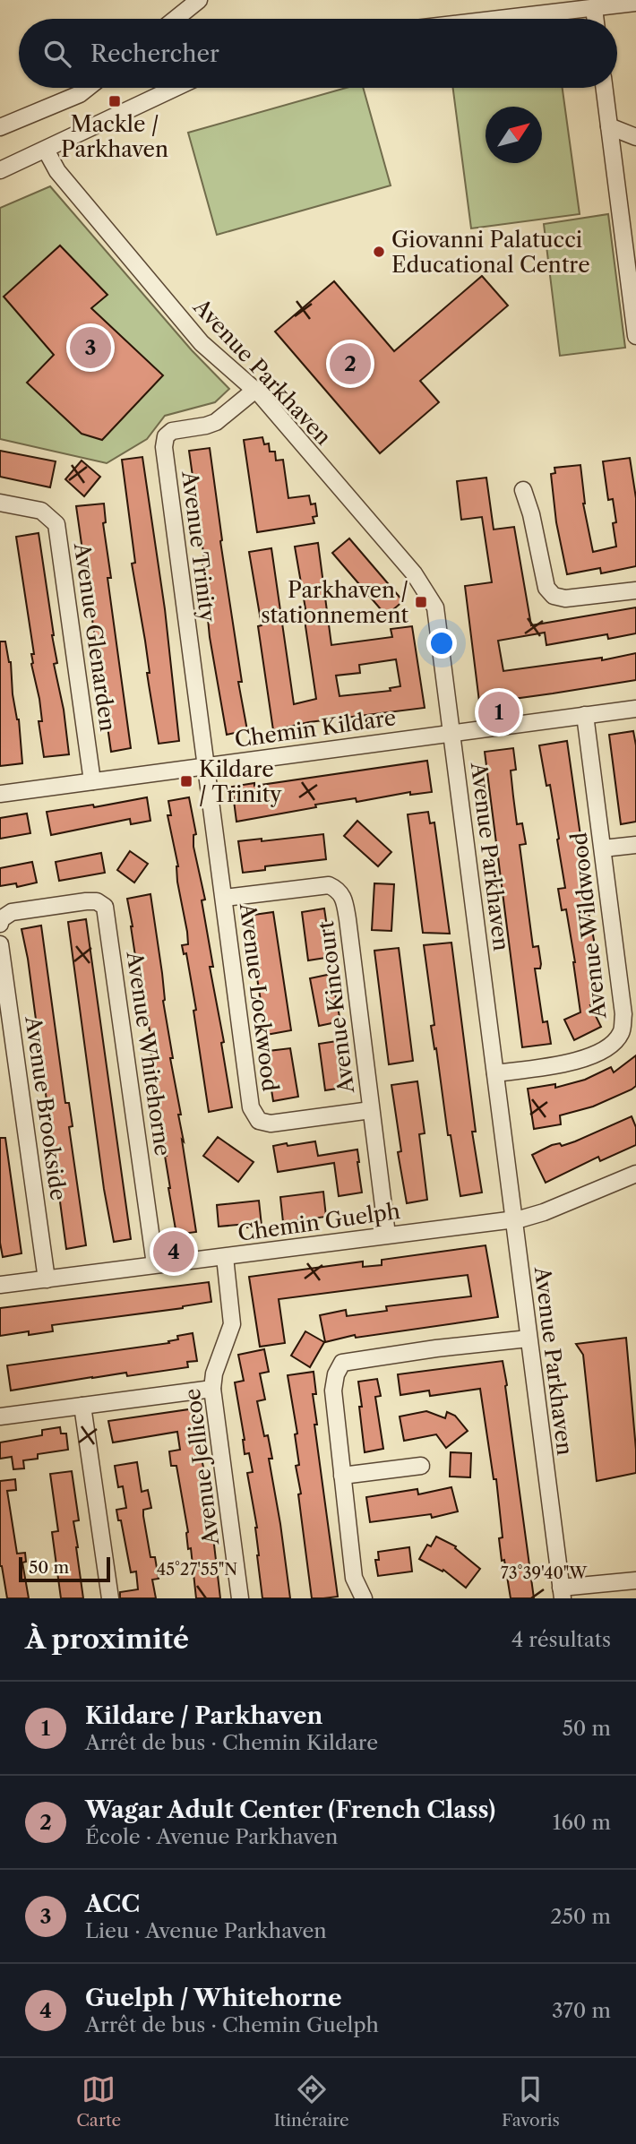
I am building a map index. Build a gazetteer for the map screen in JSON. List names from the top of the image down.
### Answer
{
  "streets": {
    "street": [
      "Avenue Parkhaven",
      "Avenue Trinity",
      "Avenue Glenarden",
      "Chemin Kildare",
      "Avenue Wildwood",
      "Avenue Lockwood",
      "Avenue Kincourt",
      "Avenue Whitehorne",
      "Avenue Brookside",
      "Chemin Guelph",
      "Avenue Jellicoe"
    ]
  },
  "crossings": [
    ["Avenue Parkhaven", "Avenue Trinity"],
    ["Avenue Parkhaven", "Chemin Kildare"],
    ["Avenue Parkhaven", "Avenue Wildwood"],
    ["Avenue Parkhaven", "Chemin Guelph"],
    ["Avenue Trinity", "Chemin Kildare"],
    ["Avenue Trinity", "Avenue Lockwood"],
    ["Avenue Glenarden", "Chemin Kildare"],
    ["Chemin Kildare", "Avenue Wildwood"],
    ["Chemin Kildare", "Avenue Lockwood"],
    ["Avenue Lockwood", "Avenue Kincourt"],
    ["Avenue Kincourt", "Chemin Guelph"],
    ["Avenue Whitehorne", "Chemin Guelph"],
    ["Avenue Brookside", "Chemin Guelph"],
    ["Chemin Guelph", "Avenue Jellicoe"]
  ],
  "places": {
    "transit": ["Mackle / Parkhaven", "Parkhaven / stationnement", "Kildare / Trinity"],
    "other": ["Giovanni Palatucci Educational Centre"]
  },
  "scale_bar": "50 m",
  "north": "top right",
  "page": {
    "search": "Rechercher",
    "pins": [
      "3",
      "2",
      "1",
      "4"
    ],
    "scale": "50 m",
    "heading": ["À proximité", "4 résultats"],
    "list": [
      {
        "mark": "1",
        "name": "Kildare / Parkhaven",
        "note": "Arrêt de bus · Chemin Kildare",
        "value": "50 m"
      },
      {
        "mark": "2",
        "name": "Wagar Adult Center (French Class)",
        "note": "École · Avenue Parkhaven",
        "value": "160 m"
      },
      {
        "mark": "3",
        "name": "ACC",
        "note": "Lieu · Avenue Parkhaven",
        "value": "250 m"
      },
      {
        "mark": "4",
        "name": "Guelph / Whitehorne",
        "note": "Arrêt de bus · Chemin Guelph",
        "value": "370 m"
      }
    ],
    "nav": ["Carte", "Itinéraire", "Favoris"]
  },
  "coordinates": ["45°27'55\"N", "73°39'40\"W"]
}
